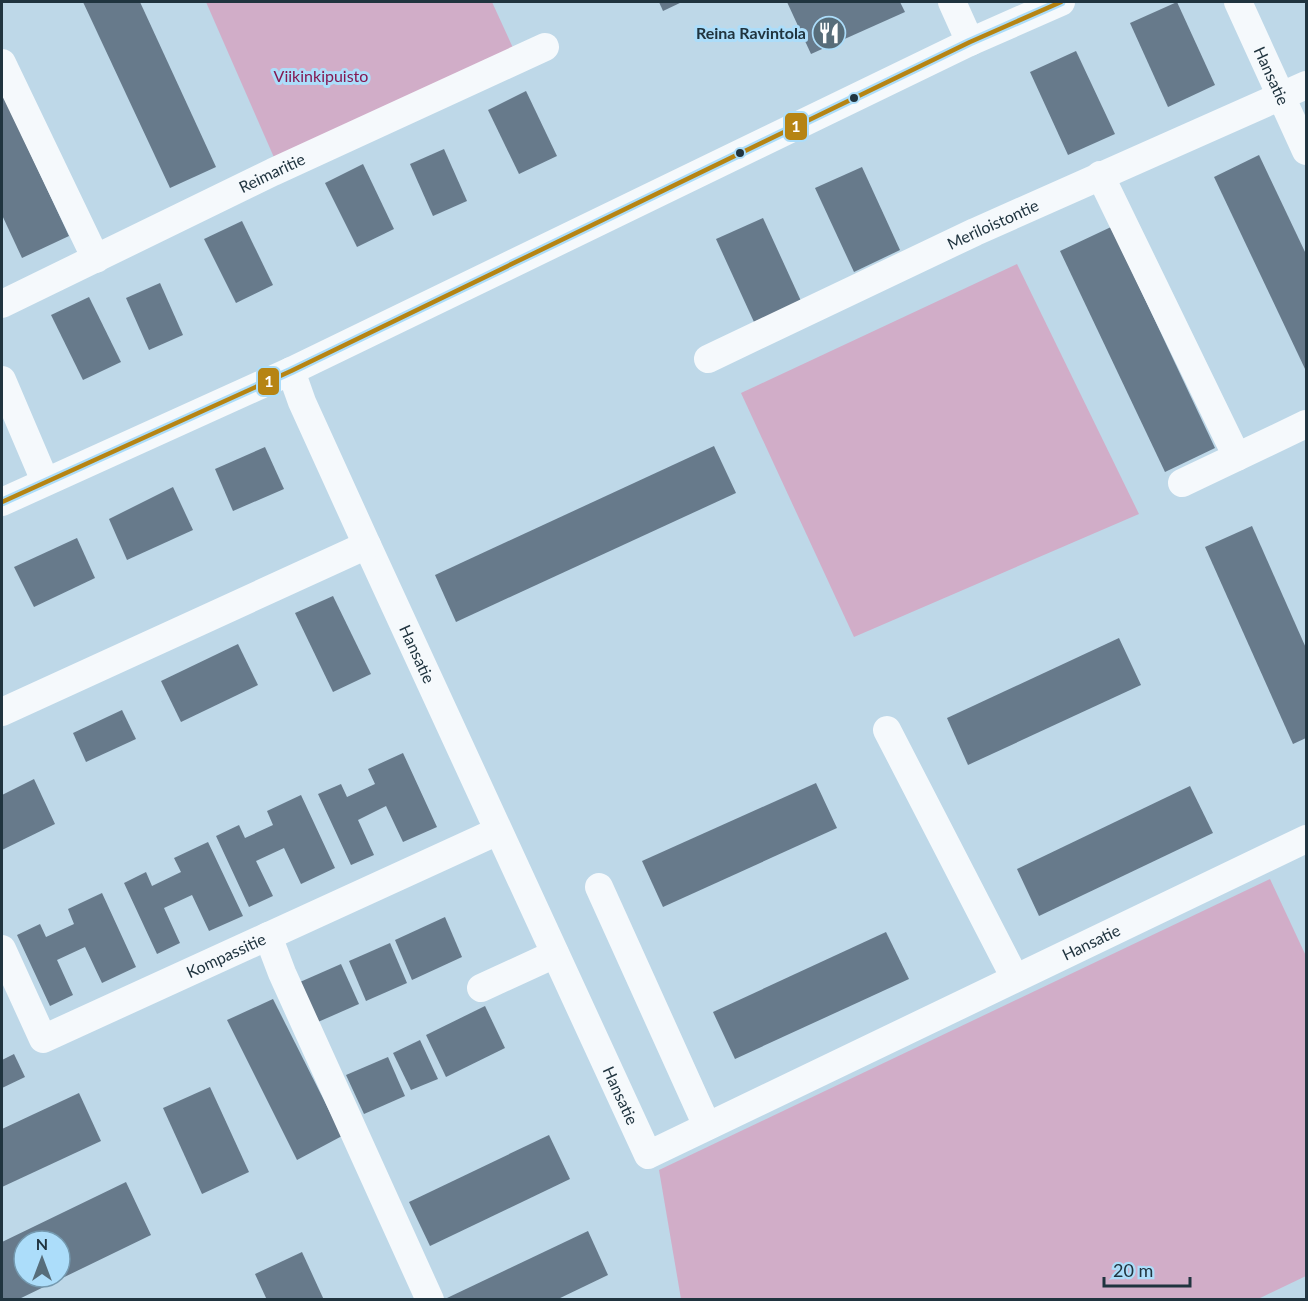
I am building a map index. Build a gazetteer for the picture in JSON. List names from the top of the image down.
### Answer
{
  "streets": {
    "street": [
      "Hansatie",
      "Reimaritie",
      "Meriloistontie",
      "Kompassitie"
    ]
  },
  "crossings": [
    ["Hansatie", "Meriloistontie"],
    ["Hansatie", "Kompassitie"]
  ],
  "parks": ["Viikinkipuisto"],
  "places": {
    "restaurant": ["Reina Ravintola"]
  },
  "lines": ["transit line 1"],
  "scale_bar": "20 m",
  "north": "top"
}
